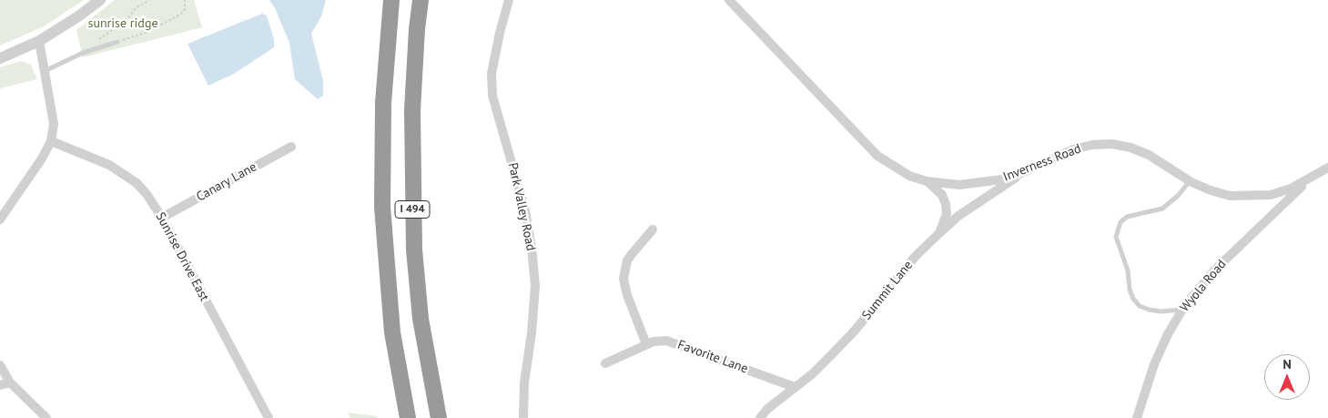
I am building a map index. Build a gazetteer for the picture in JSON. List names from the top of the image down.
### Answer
{
  "streets": {
    "highway": ["I 494"],
    "street": [
      "Inverness Road",
      "Canary Lane",
      "Park Valley Road",
      "Sunrise Drive East",
      "Wyola Road",
      "Summit Lane",
      "Favorite Lane"
    ]
  },
  "crossings": [
    ["Inverness Road", "Wyola Road"],
    ["Inverness Road", "Summit Lane"],
    ["Canary Lane", "Sunrise Drive East"],
    ["Summit Lane", "Favorite Lane"]
  ],
  "parks": ["sunrise ridge"],
  "north": "top"
}
